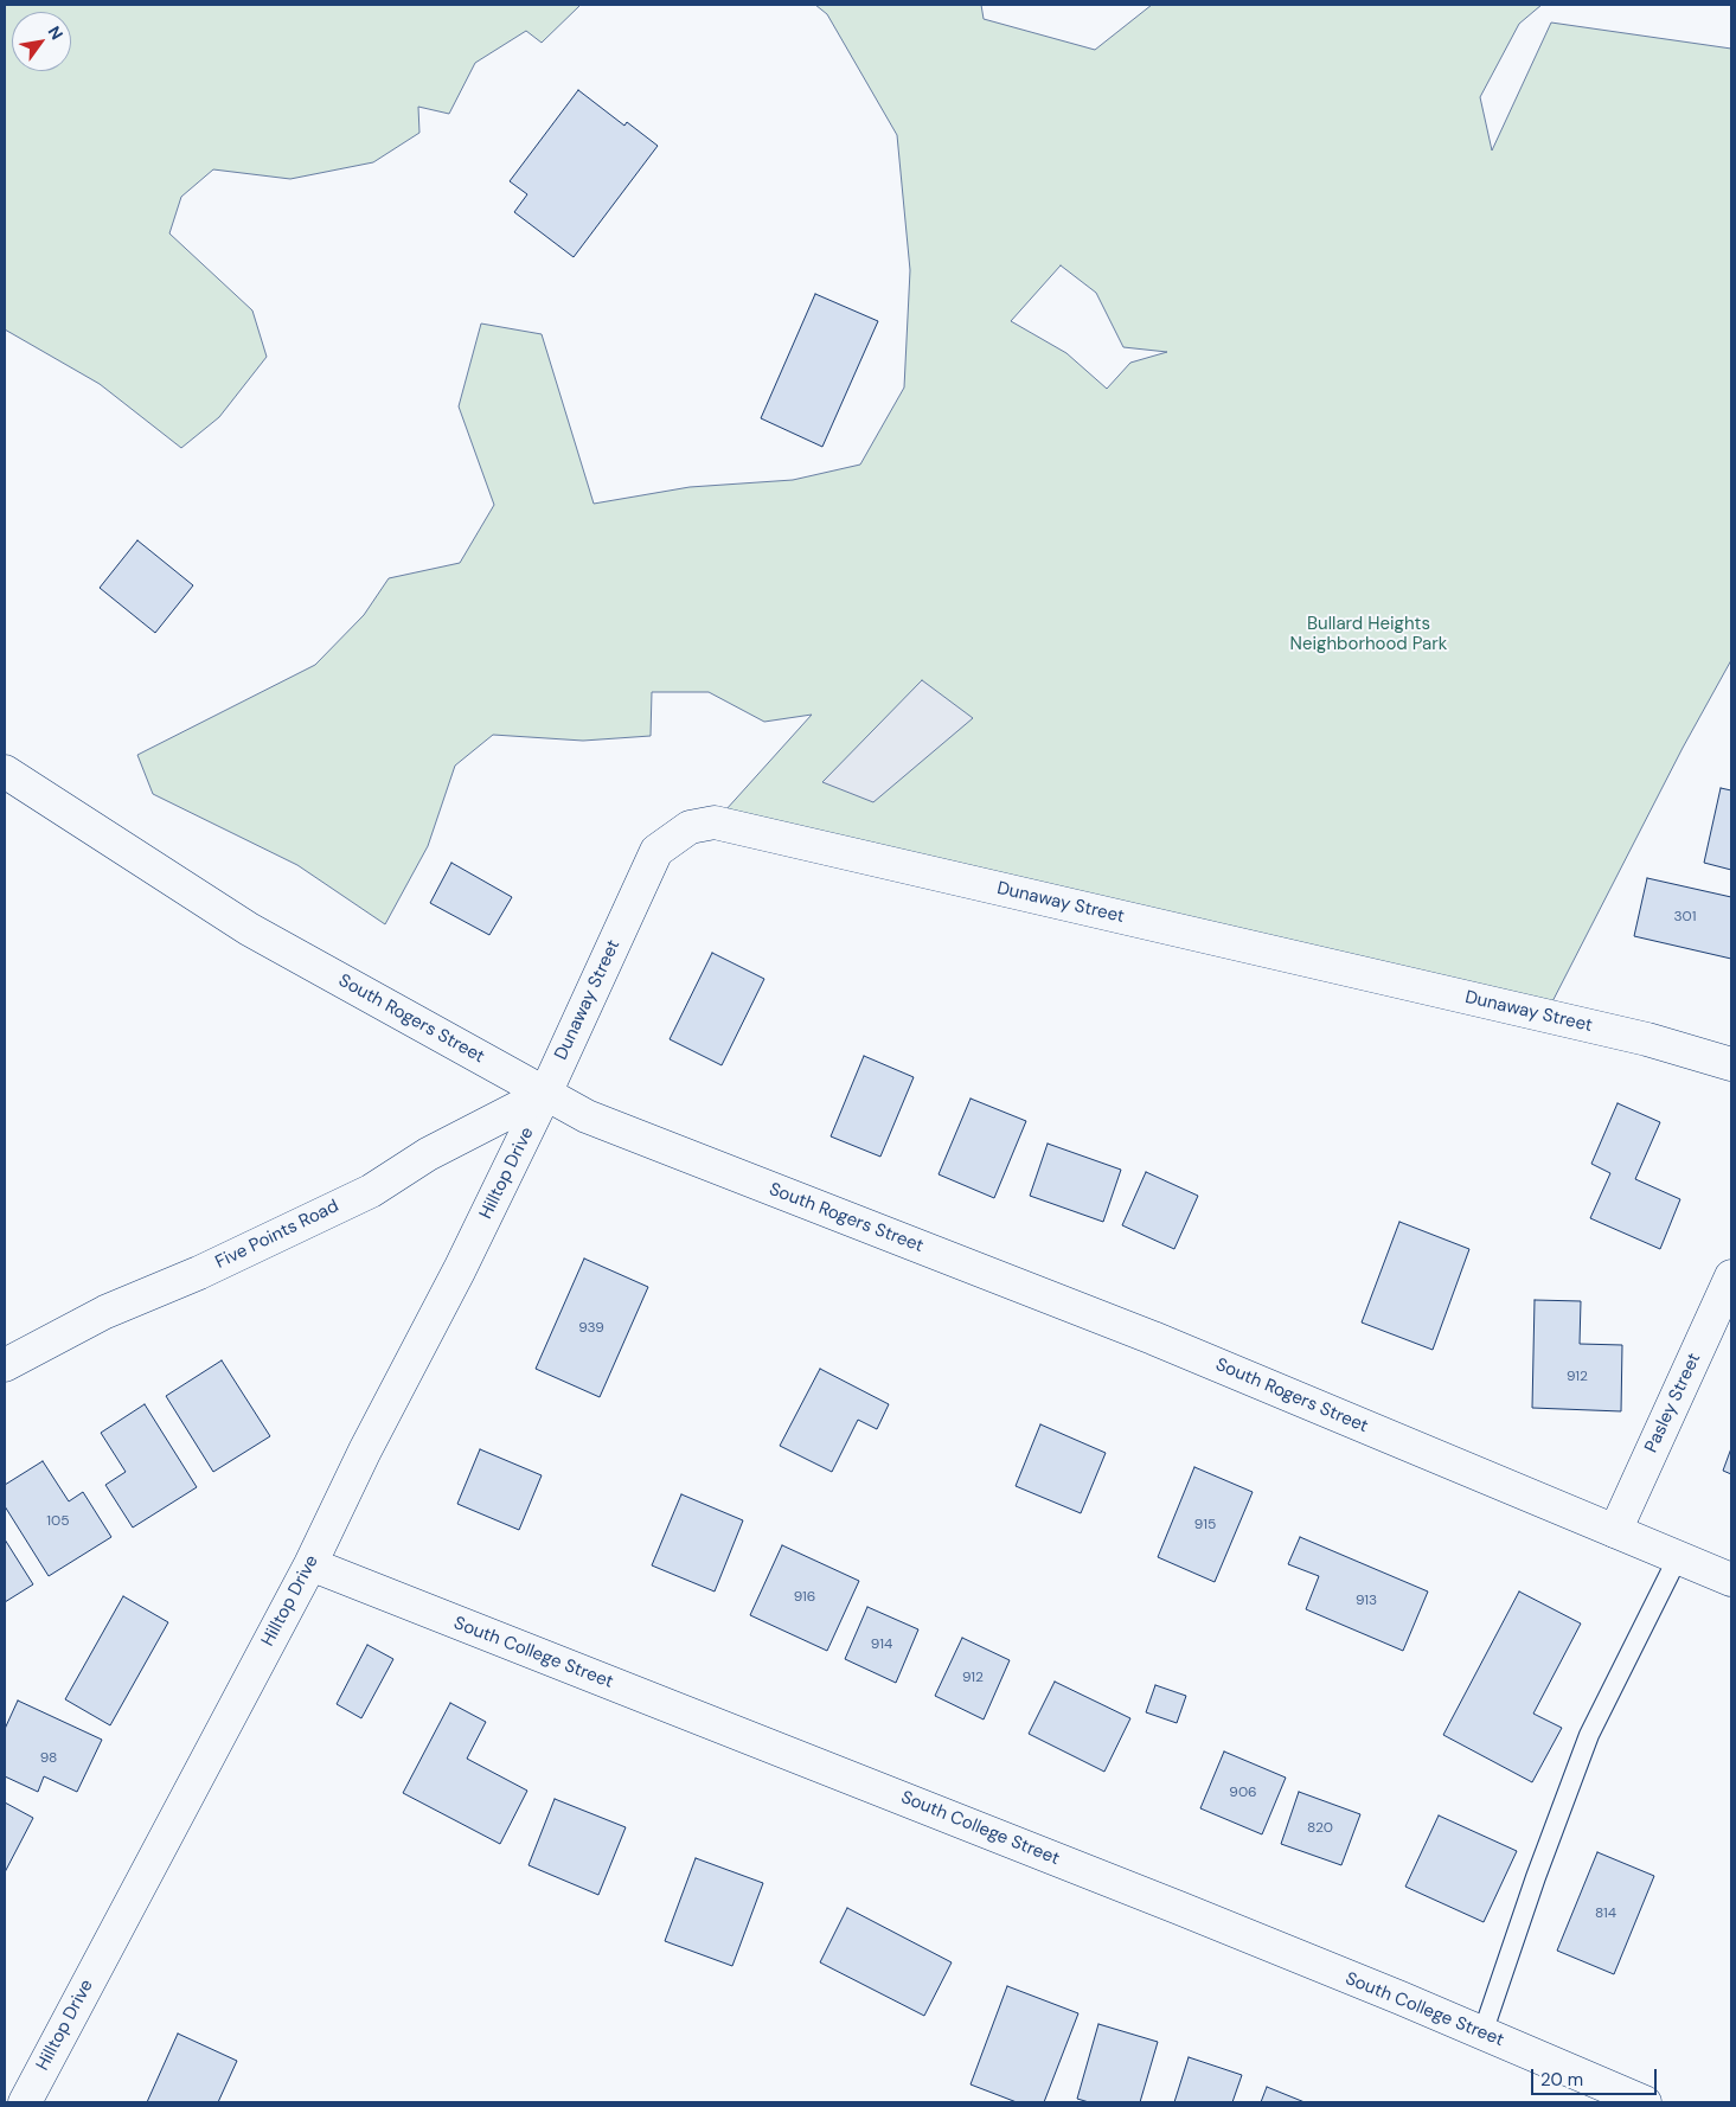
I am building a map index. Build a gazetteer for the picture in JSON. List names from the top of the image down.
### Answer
{
  "streets": {
    "street": [
      "Dunaway Street",
      "South Rogers Street",
      "Hilltop Drive",
      "Five Points Road",
      "Pasley Street",
      "South College Street"
    ]
  },
  "crossings": [
    ["Dunaway Street", "South Rogers Street"],
    ["Dunaway Street", "Hilltop Drive"],
    ["Dunaway Street", "Five Points Road"],
    ["South Rogers Street", "Hilltop Drive"],
    ["South Rogers Street", "Five Points Road"],
    ["South Rogers Street", "Pasley Street"],
    ["Hilltop Drive", "Five Points Road"],
    ["Hilltop Drive", "South College Street"]
  ],
  "parks": ["Bullard Heights Neighborhood Park"],
  "house_numbers": [
    "301",
    "939",
    "912",
    "105",
    "915",
    "916",
    "913",
    "914",
    "912",
    "98",
    "906",
    "820",
    "814"
  ],
  "scale_bar": "20 m",
  "north": "top right"
}
